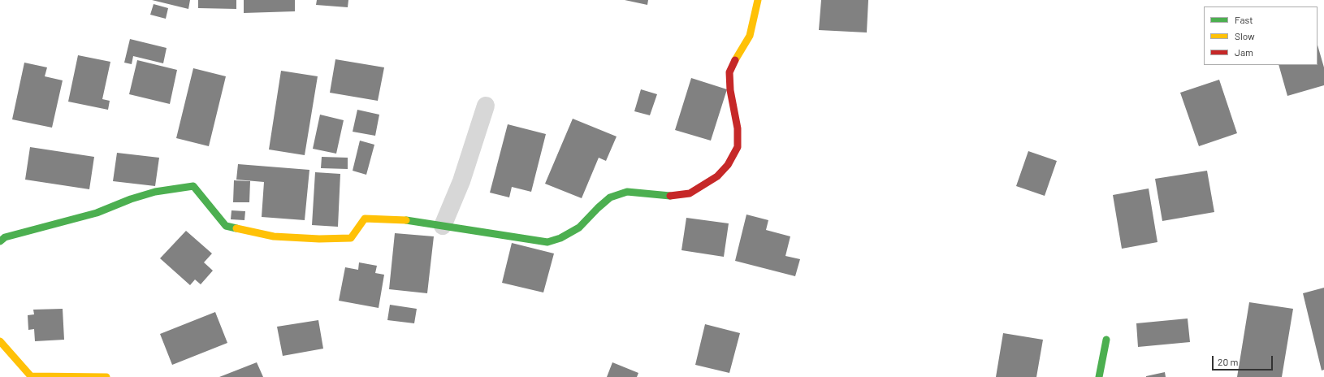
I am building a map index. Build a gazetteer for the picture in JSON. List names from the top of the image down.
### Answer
{
  "legend": ["Fast", "Slow", "Jam"],
  "scale_bar": "20 m"
}
